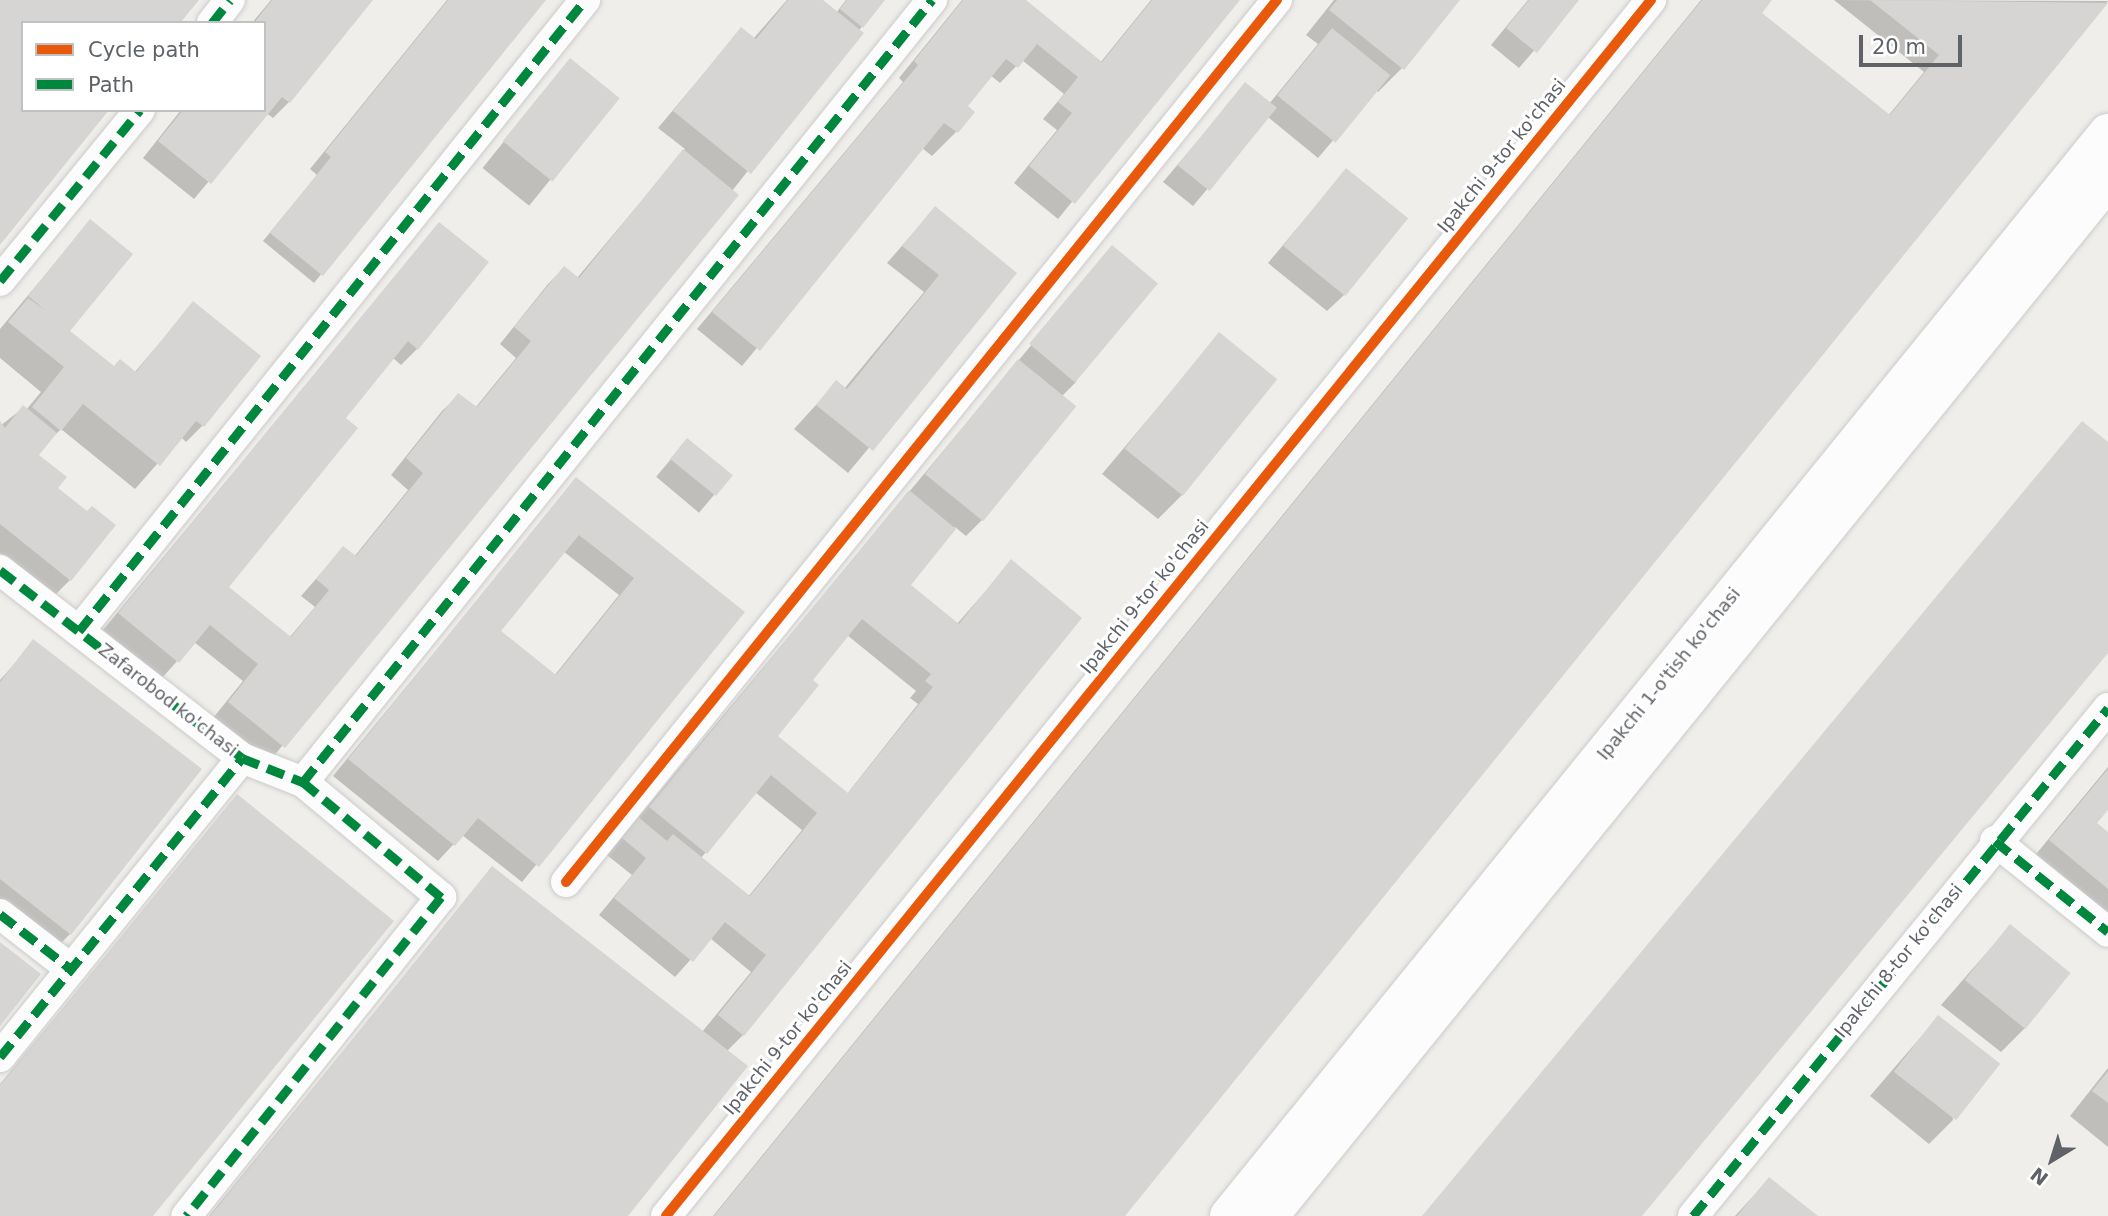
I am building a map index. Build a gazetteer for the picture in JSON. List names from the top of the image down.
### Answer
{
  "streets": {
    "main road": ["Ipakchi 1-o'tish ko'chasi"],
    "street": ["Ipakchi 9-tor ko'chasi", "Zafarobod ko'chasi", "Ipakchi 8-tor ko'chasi"]
  },
  "legend": ["Cycle path", "Path"],
  "scale_bar": "20 m",
  "north": "bottom left"
}
